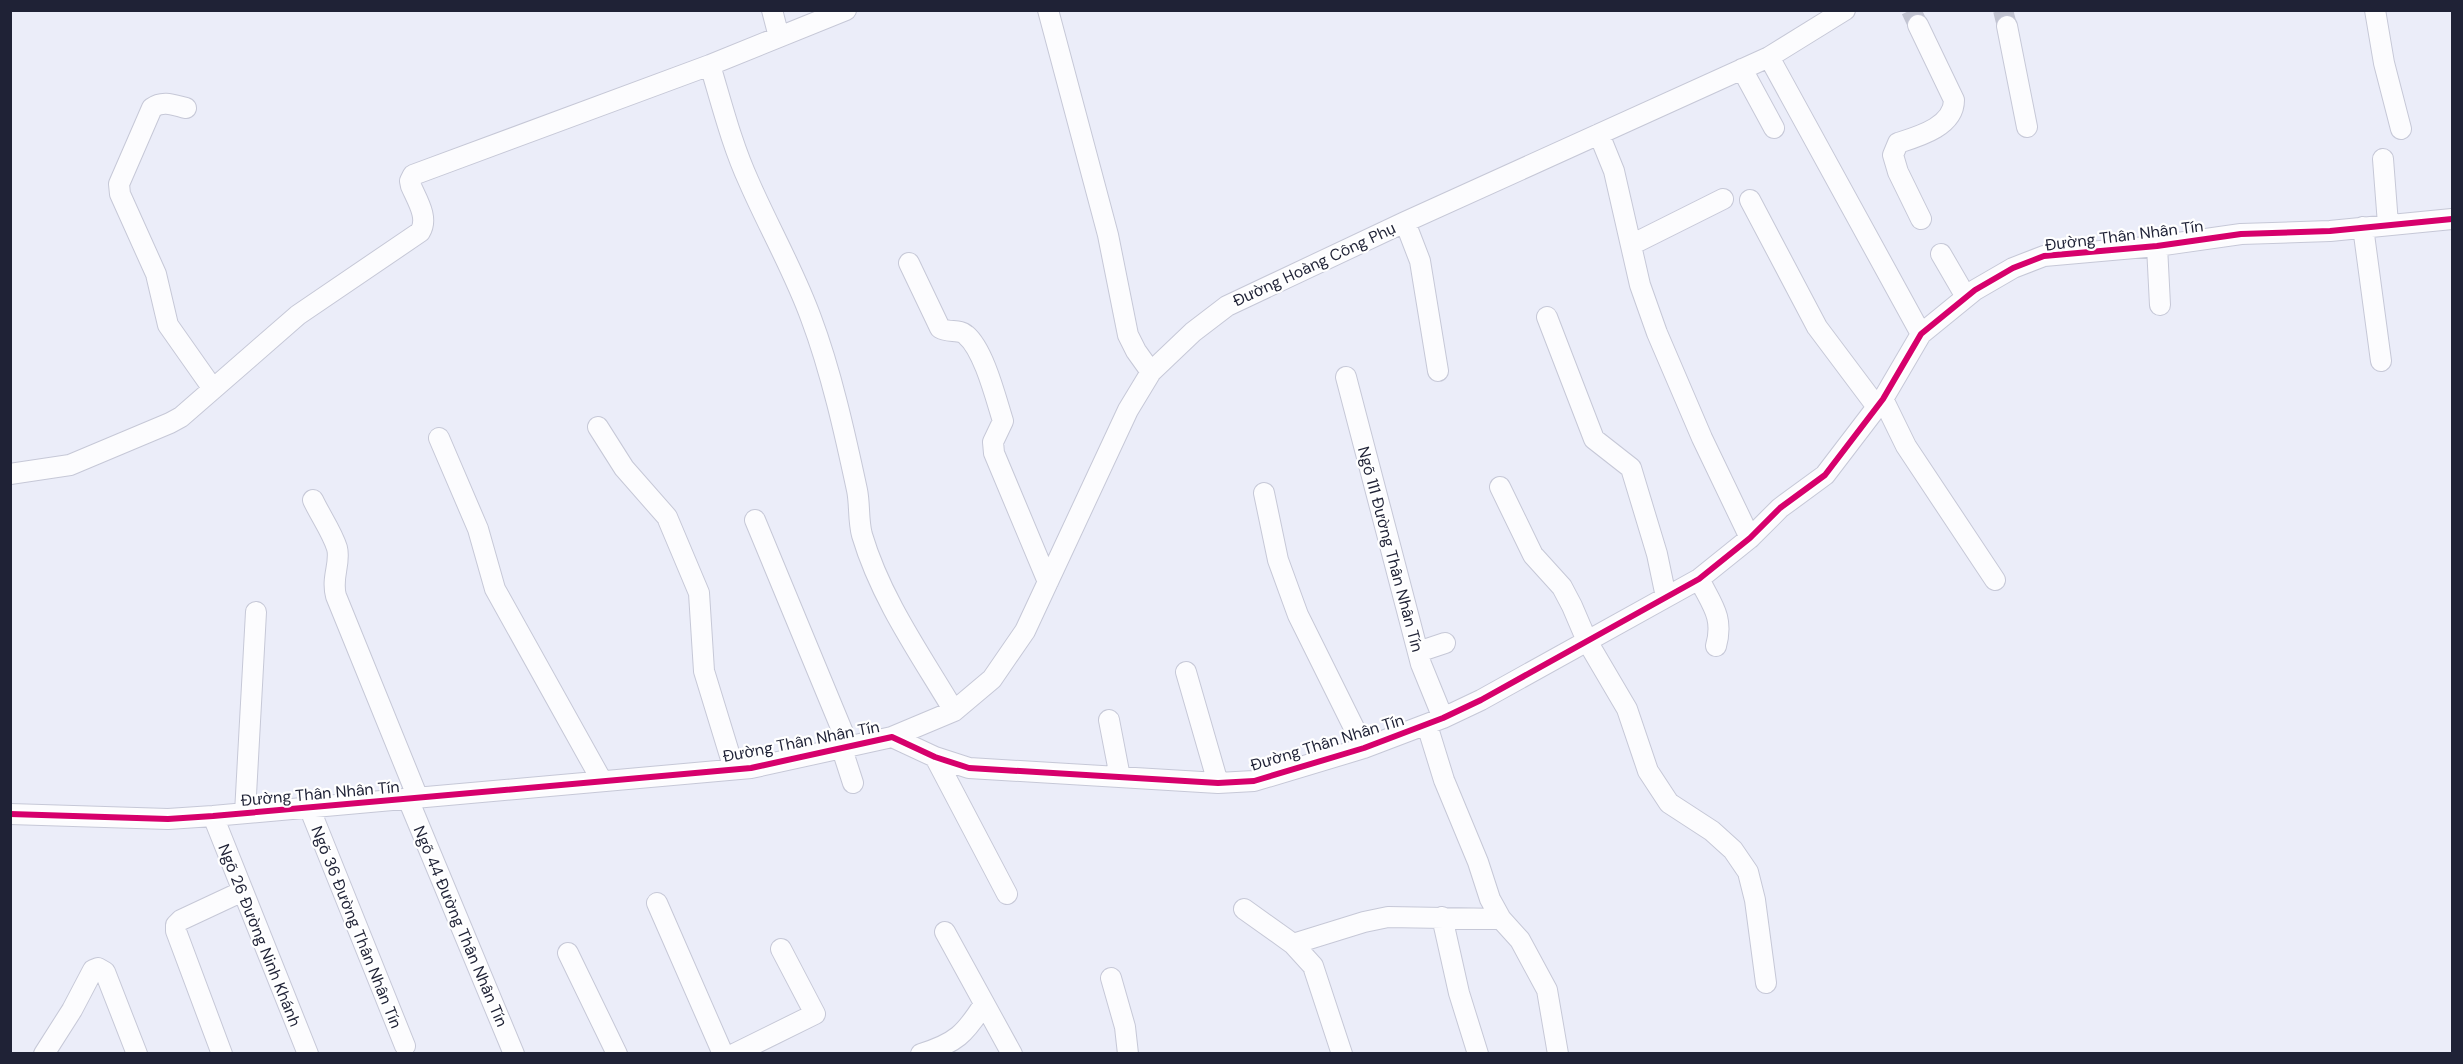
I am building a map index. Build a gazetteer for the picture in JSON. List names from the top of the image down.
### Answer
{
  "streets": {
    "street": [
      "Đường Thân Nhân Tín",
      "Đường Hoàng Công Phụ",
      "Ngõ 111 Đường Thân Nhân Tín",
      "Ngõ 44 Đường Thân Nhân Tín",
      "Ngõ 36 Đường Thân Nhân Tín",
      "Ngõ 26 Đường Ninh Khánh"
    ]
  },
  "crossings": [
    ["Đường Thân Nhân Tín", "Đường Hoàng Công Phụ"],
    ["Đường Thân Nhân Tín", "Ngõ 111 Đường Thân Nhân Tín"],
    ["Đường Thân Nhân Tín", "Ngõ 44 Đường Thân Nhân Tín"],
    ["Đường Thân Nhân Tín", "Ngõ 36 Đường Thân Nhân Tín"],
    ["Đường Thân Nhân Tín", "Ngõ 26 Đường Ninh Khánh"]
  ]
}
